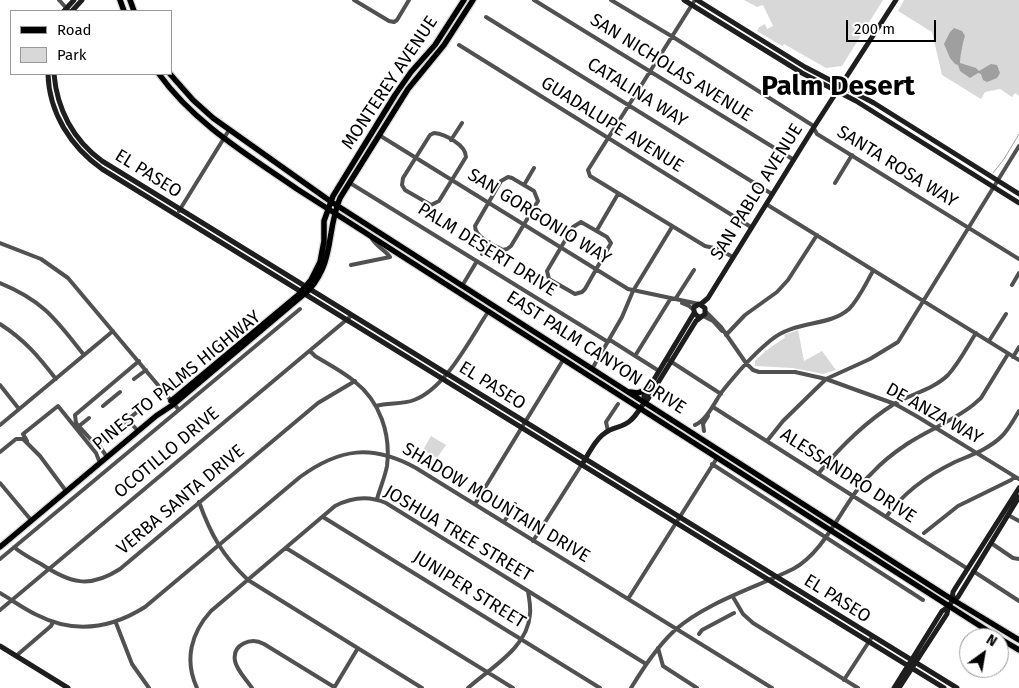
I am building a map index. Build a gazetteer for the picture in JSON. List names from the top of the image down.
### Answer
{
  "streets": {
    "main road": ["MONTEREY AVENUE", "EAST PALM CANYON DRIVE", "PINES TO PALMS HIGHWAY"],
    "street": [
      "SAN NICHOLAS AVENUE",
      "CATALINA WAY",
      "GUADALUPE AVENUE",
      "SANTA ROSA WAY",
      "EL PASEO",
      "SAN PABLO AVENUE",
      "SAN GORGONIO WAY",
      "PALM DESERT DRIVE",
      "DE ANZA WAY",
      "OCOTILLO DRIVE",
      "ALESSANDRO DRIVE",
      "VERBA SANTA DRIVE",
      "SHADOW MOUNTAIN DRIVE",
      "JOSHUA TREE STREET",
      "JUNIPER STREET"
    ]
  },
  "crossings": [
    ["SAN NICHOLAS AVENUE", "SAN PABLO AVENUE"],
    ["MONTEREY AVENUE", "SAN GORGONIO WAY"],
    ["MONTEREY AVENUE", "PALM DESERT DRIVE"],
    ["MONTEREY AVENUE", "EAST PALM CANYON DRIVE"],
    ["MONTEREY AVENUE", "PINES TO PALMS HIGHWAY"],
    ["CATALINA WAY", "SAN PABLO AVENUE"],
    ["GUADALUPE AVENUE", "SAN PABLO AVENUE"],
    ["SANTA ROSA WAY", "SAN PABLO AVENUE"],
    ["EL PASEO", "SAN PABLO AVENUE"],
    ["EL PASEO", "PINES TO PALMS HIGHWAY"],
    ["EL PASEO", "OCOTILLO DRIVE"],
    ["SAN PABLO AVENUE", "SAN GORGONIO WAY"],
    ["SAN PABLO AVENUE", "PALM DESERT DRIVE"],
    ["SAN PABLO AVENUE", "EAST PALM CANYON DRIVE"],
    ["SAN PABLO AVENUE", "SHADOW MOUNTAIN DRIVE"],
    ["EAST PALM CANYON DRIVE", "PINES TO PALMS HIGHWAY"],
    ["OCOTILLO DRIVE", "VERBA SANTA DRIVE"],
    ["OCOTILLO DRIVE", "SHADOW MOUNTAIN DRIVE"],
    ["JOSHUA TREE STREET", "JUNIPER STREET"]
  ],
  "districts": ["Palm Desert"],
  "legend": ["Road", "Park"],
  "scale_bar": "200 m",
  "north": "top right"
}
